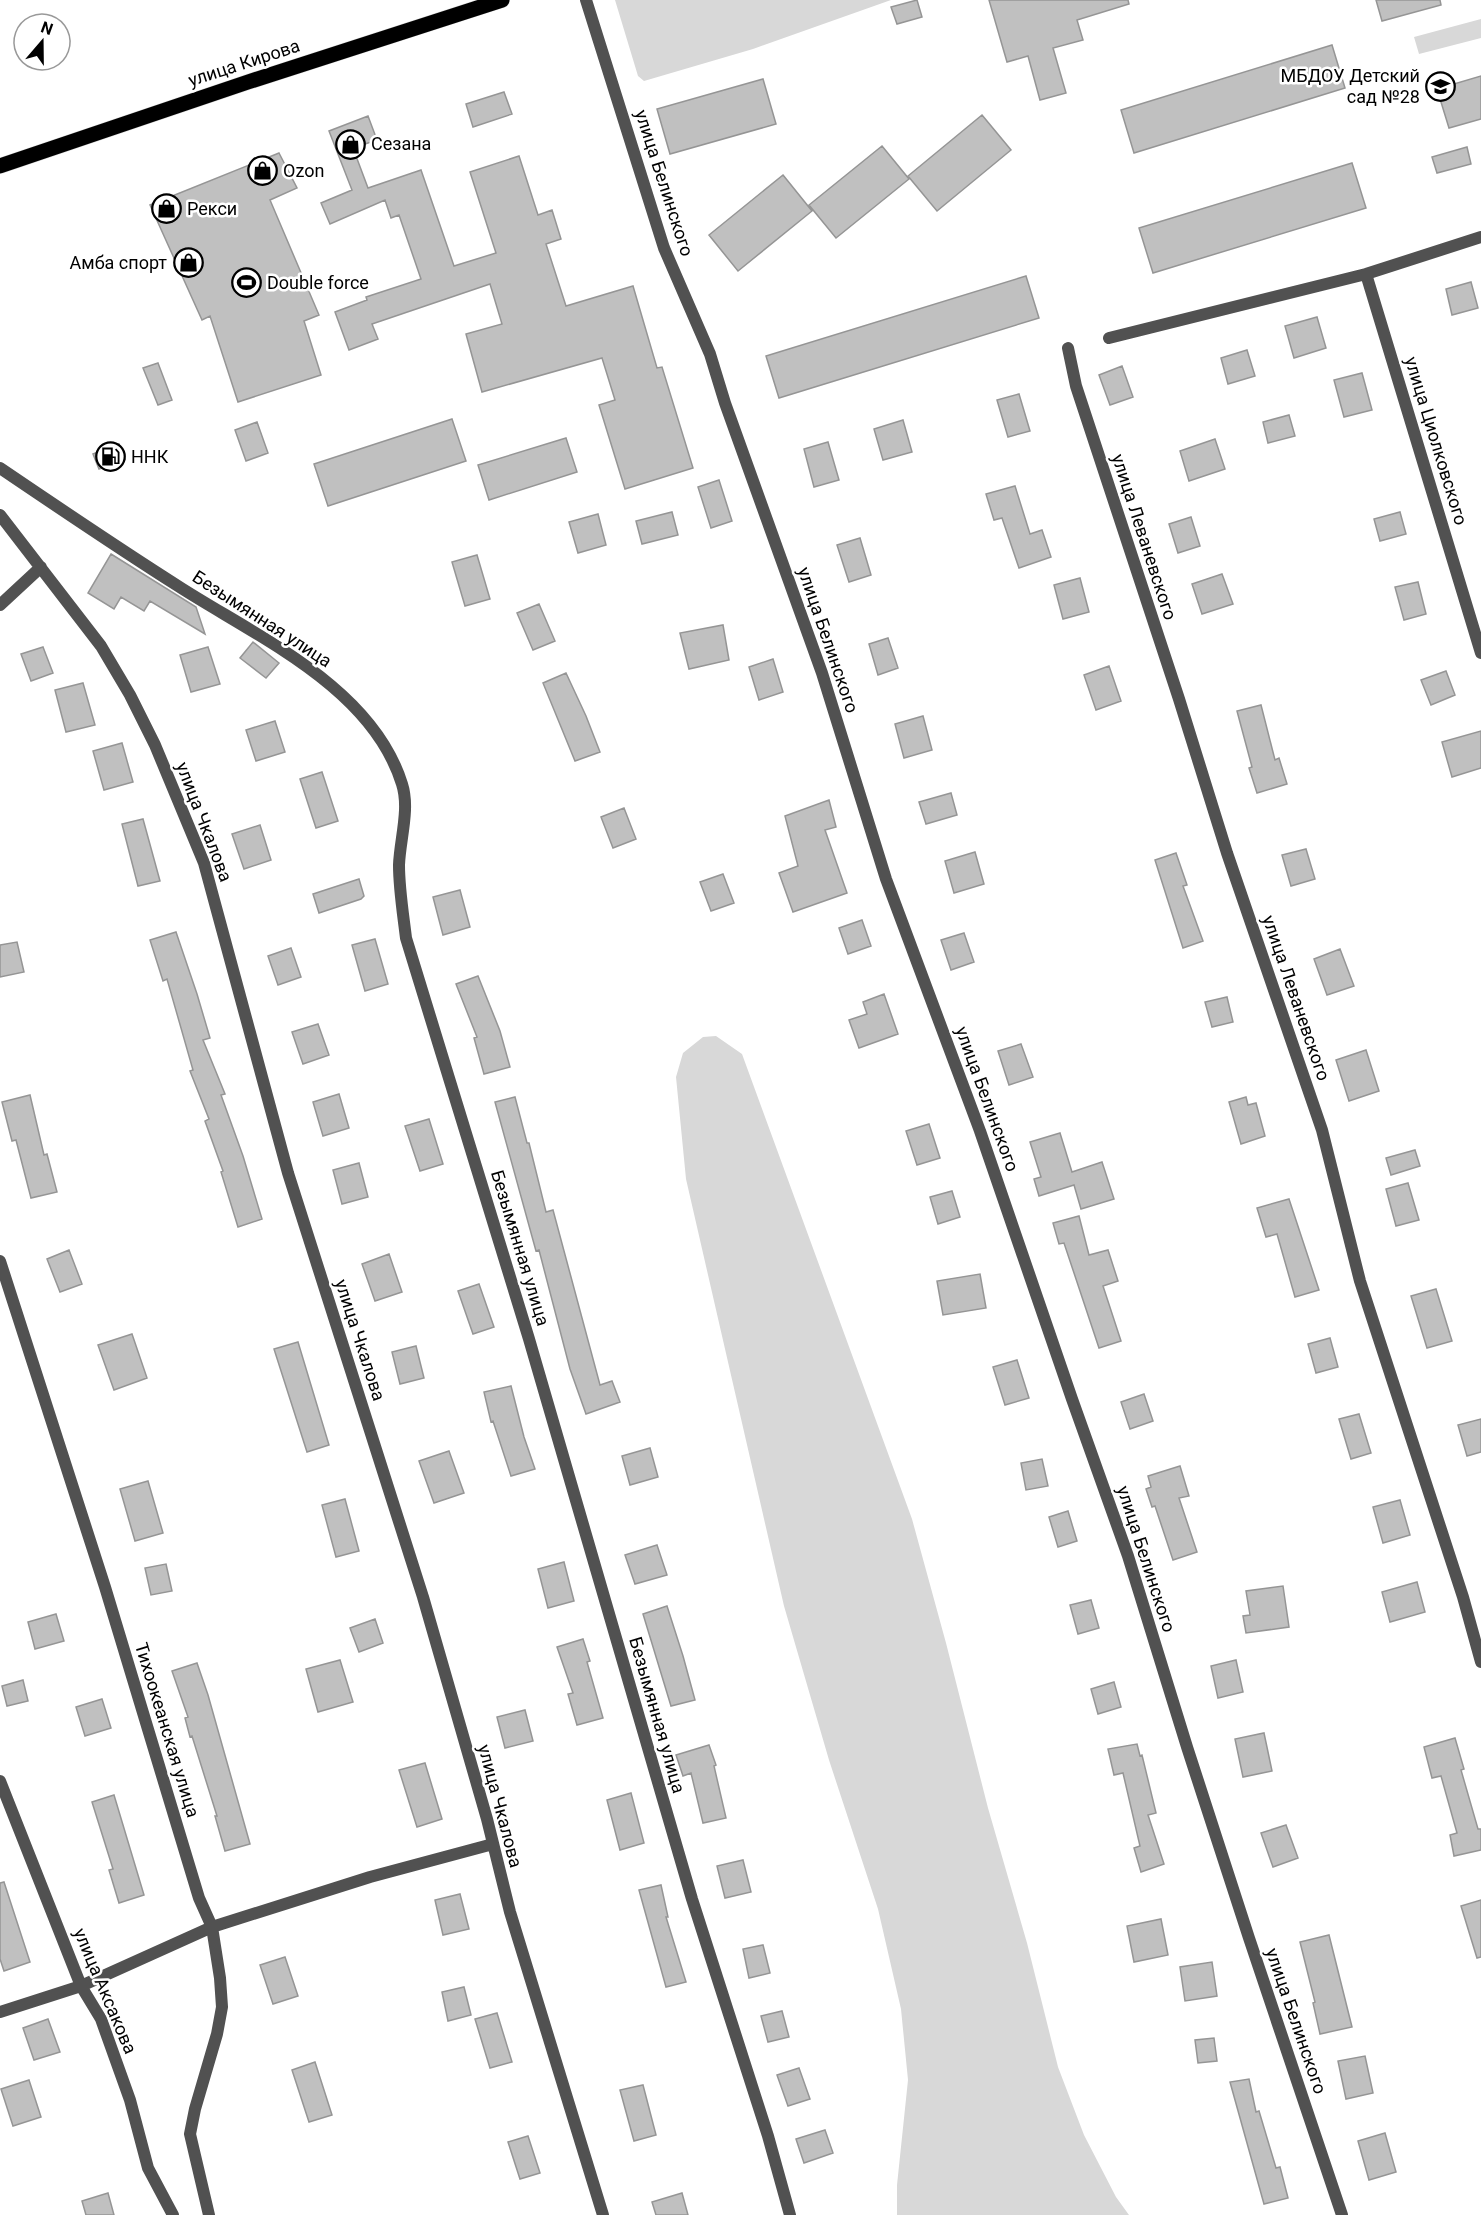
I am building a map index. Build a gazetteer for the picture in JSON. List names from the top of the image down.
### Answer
{
  "streets": {
    "main road": ["улица Кирова"],
    "street": [
      "улица Белинского",
      "улица Циолковского",
      "улица Леваневского",
      "Безымянная улица",
      "улица Чкалова",
      "Тихоокеанская улица",
      "улица Аксакова"
    ]
  },
  "places": {
    "school or university": ["МБДОУ Детский сад №28"],
    "shop": [
      "Сезана",
      "Ozon",
      "Рекси",
      "Амба спорт"
    ],
    "sports": ["Double force"],
    "fuel station": ["ННК"]
  },
  "north": "top"
}
